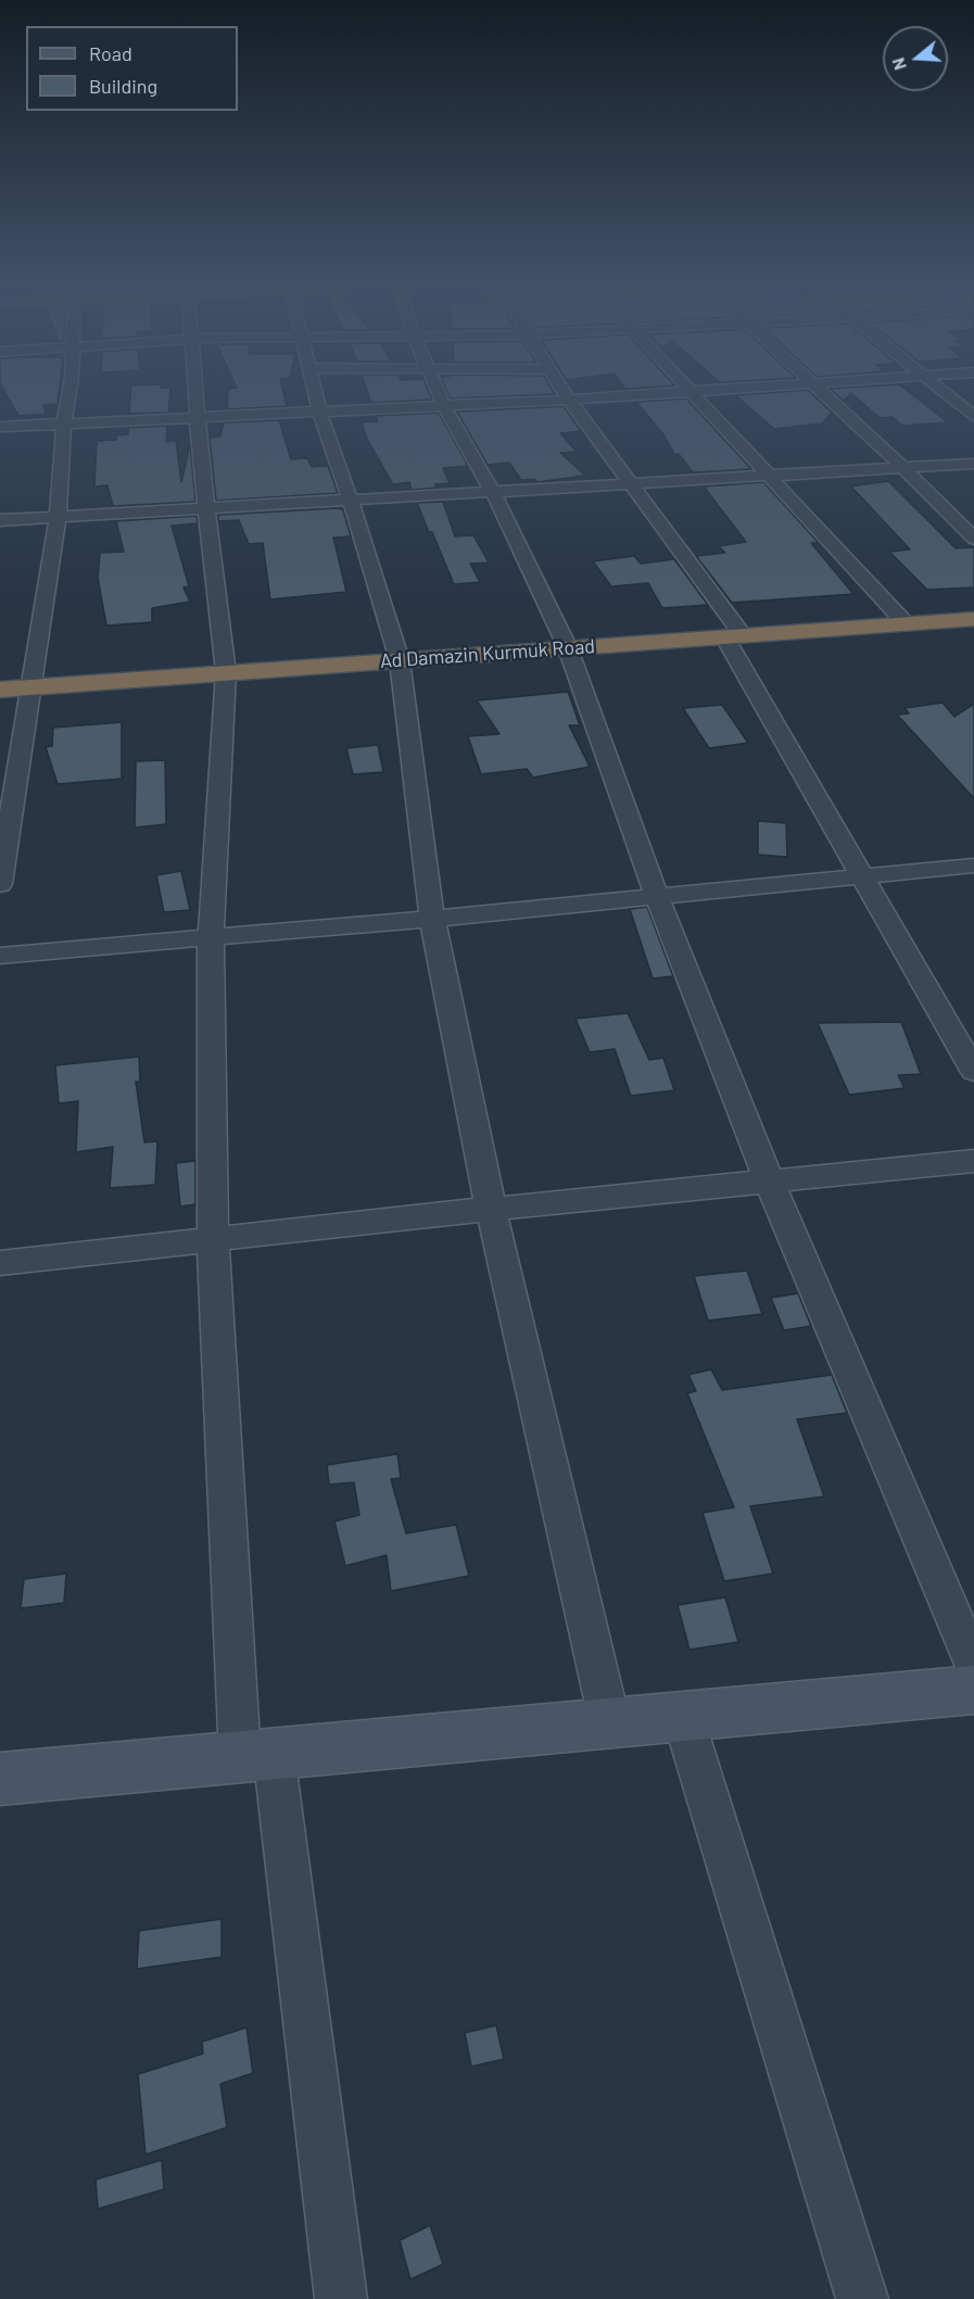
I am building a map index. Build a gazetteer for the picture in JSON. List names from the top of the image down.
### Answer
{
  "streets": {
    "highway": ["Ad Damazin Kurmuk Road"]
  },
  "legend": ["Road", "Building"],
  "north": "left"
}
